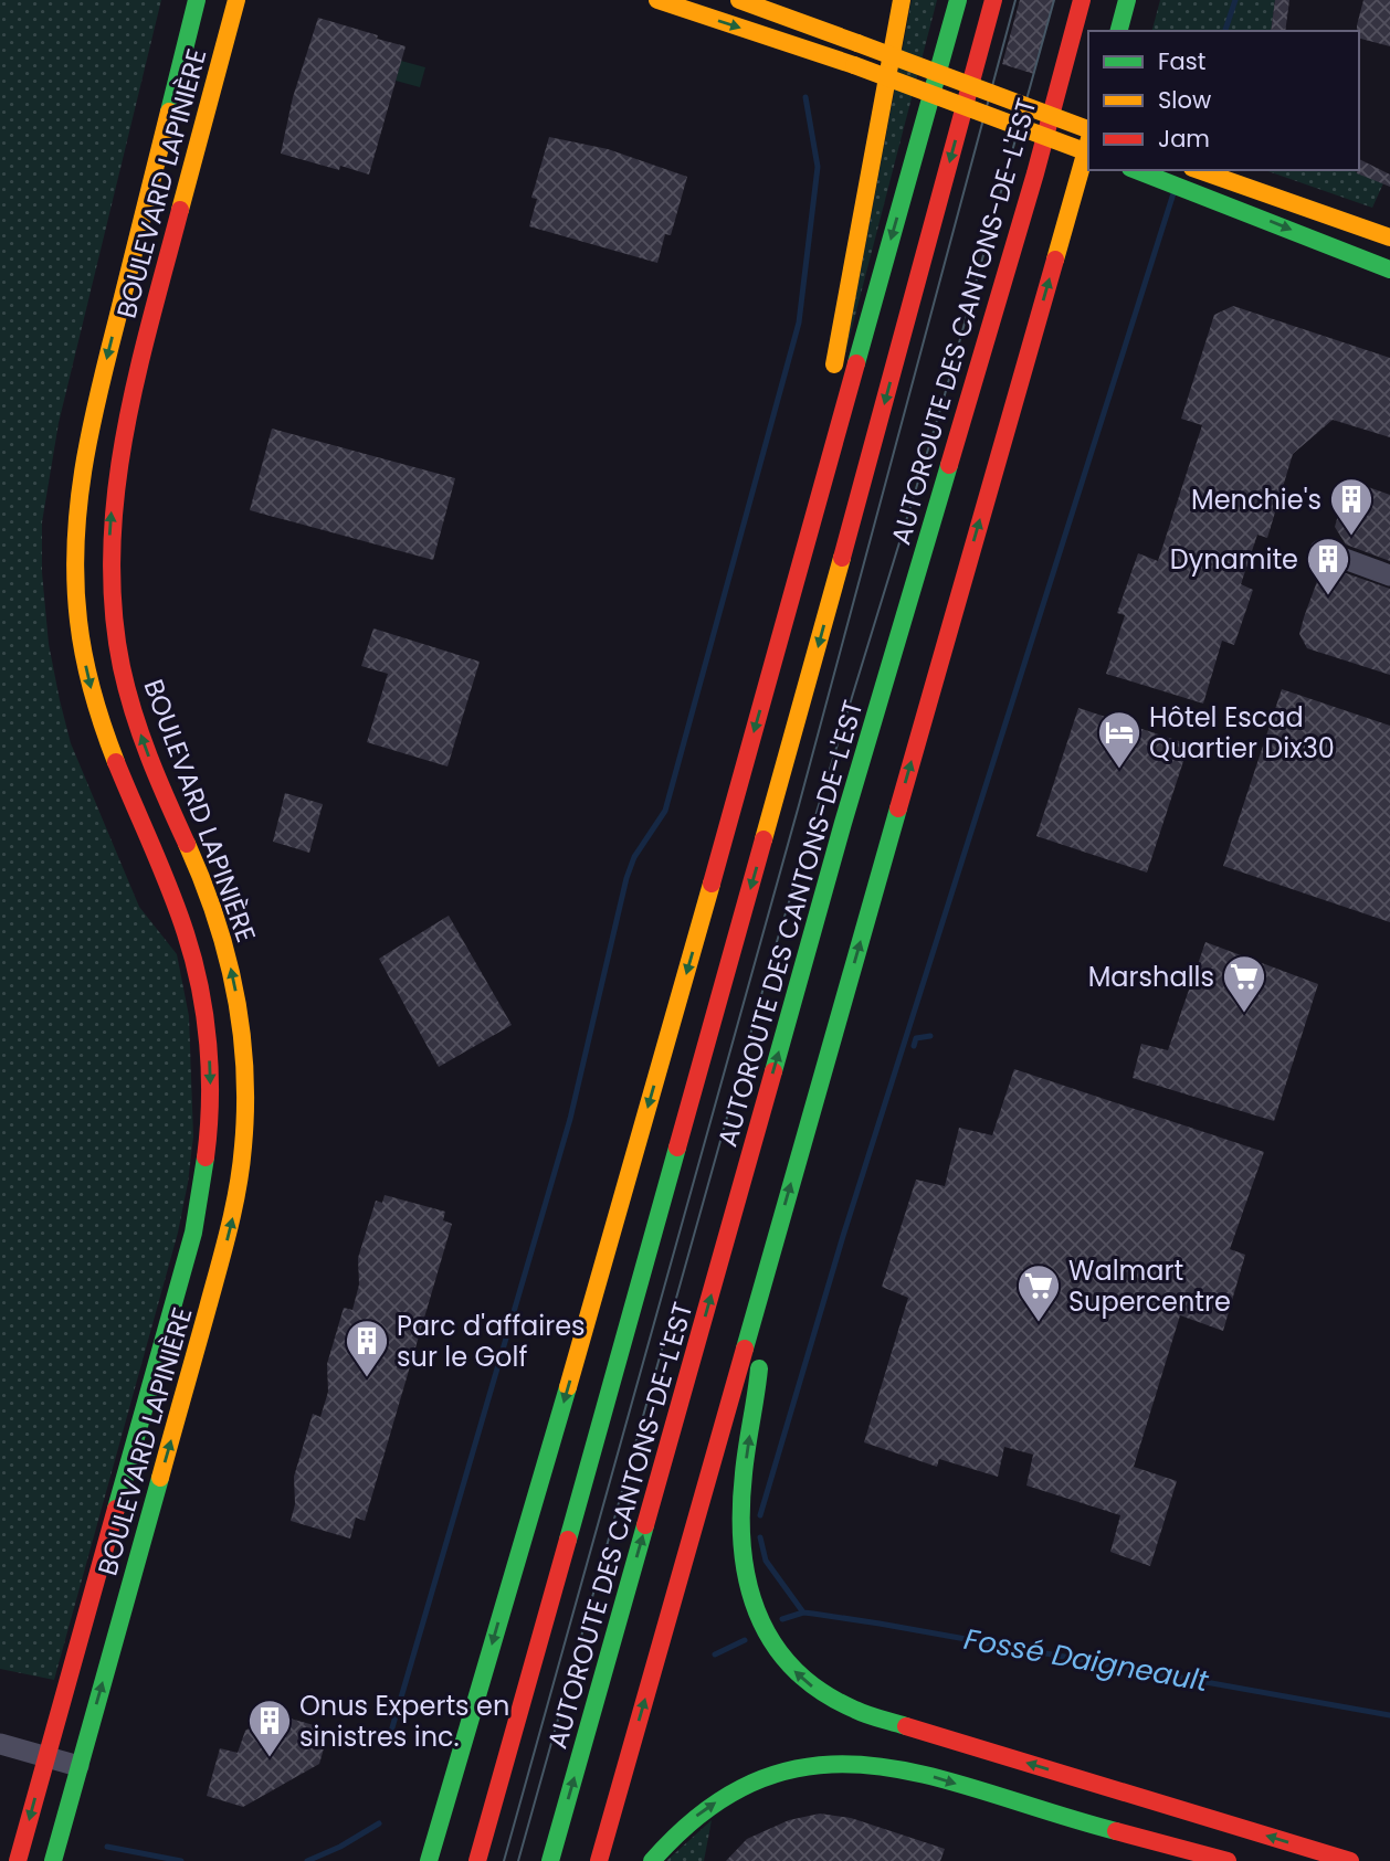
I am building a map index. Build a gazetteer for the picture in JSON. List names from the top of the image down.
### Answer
{
  "streets": {
    "main road": ["BOULEVARD LAPINIÈRE", "AUTOROUTE DES CANTONS-DE-L'EST"]
  },
  "water": ["Fossé Daigneault"],
  "places": {
    "building": [
      "Menchie's",
      "Dynamite",
      "Parc d'affaires sur le Golf",
      "Onus Experts en sinistres inc."
    ],
    "hotel": ["Hôtel Escad Quartier Dix30"],
    "supermarket": ["Marshalls", "Walmart Supercentre"]
  },
  "legend": ["Fast", "Slow", "Jam"]
}
